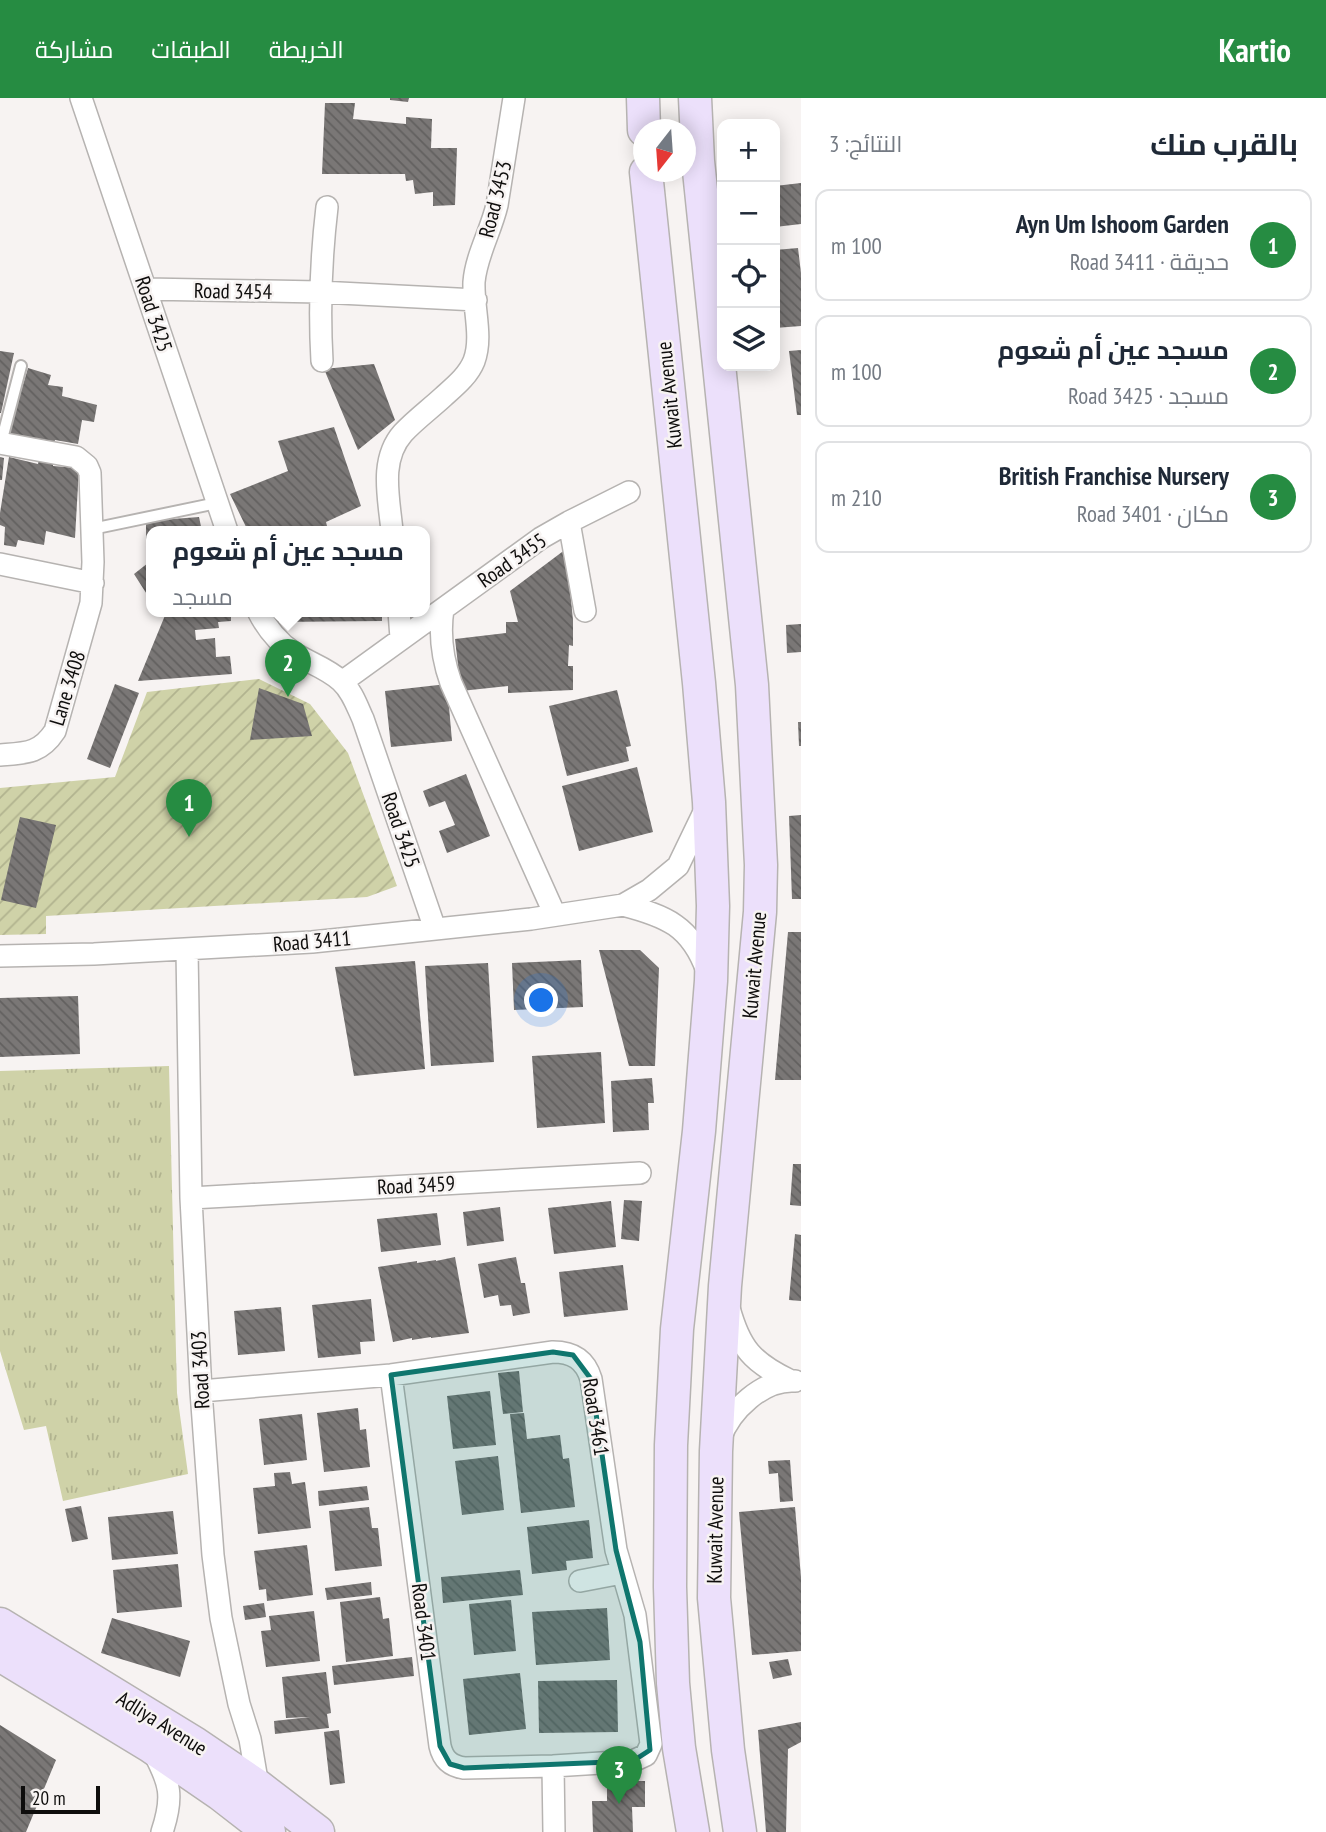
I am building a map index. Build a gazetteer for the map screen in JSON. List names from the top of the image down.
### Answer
{
  "streets": {
    "main road": ["Kuwait Avenue", "Adliya Avenue"],
    "street": [
      "Road 3453",
      "Road 3454",
      "Road 3425",
      "Road 3455",
      "Lane 3408",
      "Road 3411",
      "Road 3459",
      "Road 3403",
      "Road 3461",
      "Road 3401"
    ]
  },
  "crossings": [
    ["Road 3453", "Road 3454"],
    ["Road 3454", "Road 3425"],
    ["Road 3425", "Road 3455"],
    ["Road 3425", "Road 3411"],
    ["Kuwait Avenue", "Road 3411"],
    ["Road 3411", "Road 3403"],
    ["Road 3459", "Road 3403"],
    ["Road 3403", "Road 3461"],
    ["Road 3403", "Adliya Avenue"],
    ["Road 3461", "Road 3401"]
  ],
  "scale_bar": "20 m",
  "north": "bottom",
  "page": {
    "header": "Kartio",
    "nav": ["الخريطة", "الطبقات", "مشاركة"],
    "heading": ["بالقرب منك", "النتائج: 3"],
    "map_buttons": ["+", "−"],
    "list": [
      {
        "mark": "1",
        "name": "Ayn Um Ishoom Garden",
        "note": "حديقة · Road 3411",
        "value": "100 m"
      },
      {
        "mark": "2",
        "name": "مسجد عين أم شعوم",
        "note": "مسجد · Road 3425",
        "value": "100 m"
      },
      {
        "mark": "3",
        "name": "British Franchise Nursery",
        "note": "مكان · Road 3401",
        "value": "210 m"
      }
    ],
    "popup": ["مسجد عين أم شعوم", "مسجد"],
    "pins": ["2", "1", "3"],
    "scale": "20 m"
  }
}
